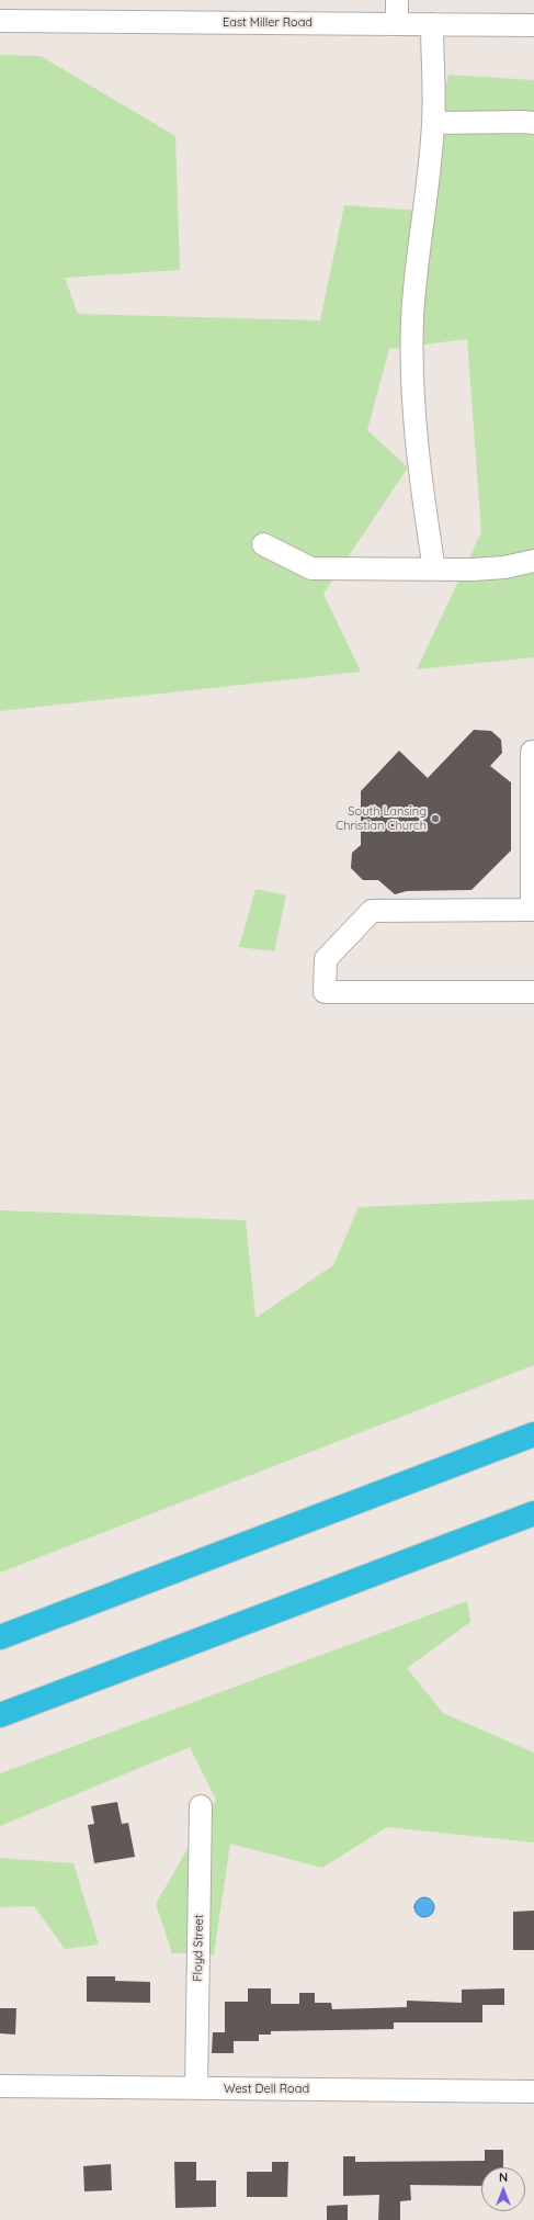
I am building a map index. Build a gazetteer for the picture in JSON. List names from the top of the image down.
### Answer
{
  "streets": {
    "street": ["East Miller Road", "Floyd Street", "West Dell Road"]
  },
  "crossings": [
    ["Floyd Street", "West Dell Road"]
  ],
  "places": ["South Lansing Christian Church"],
  "north": "top"
}
